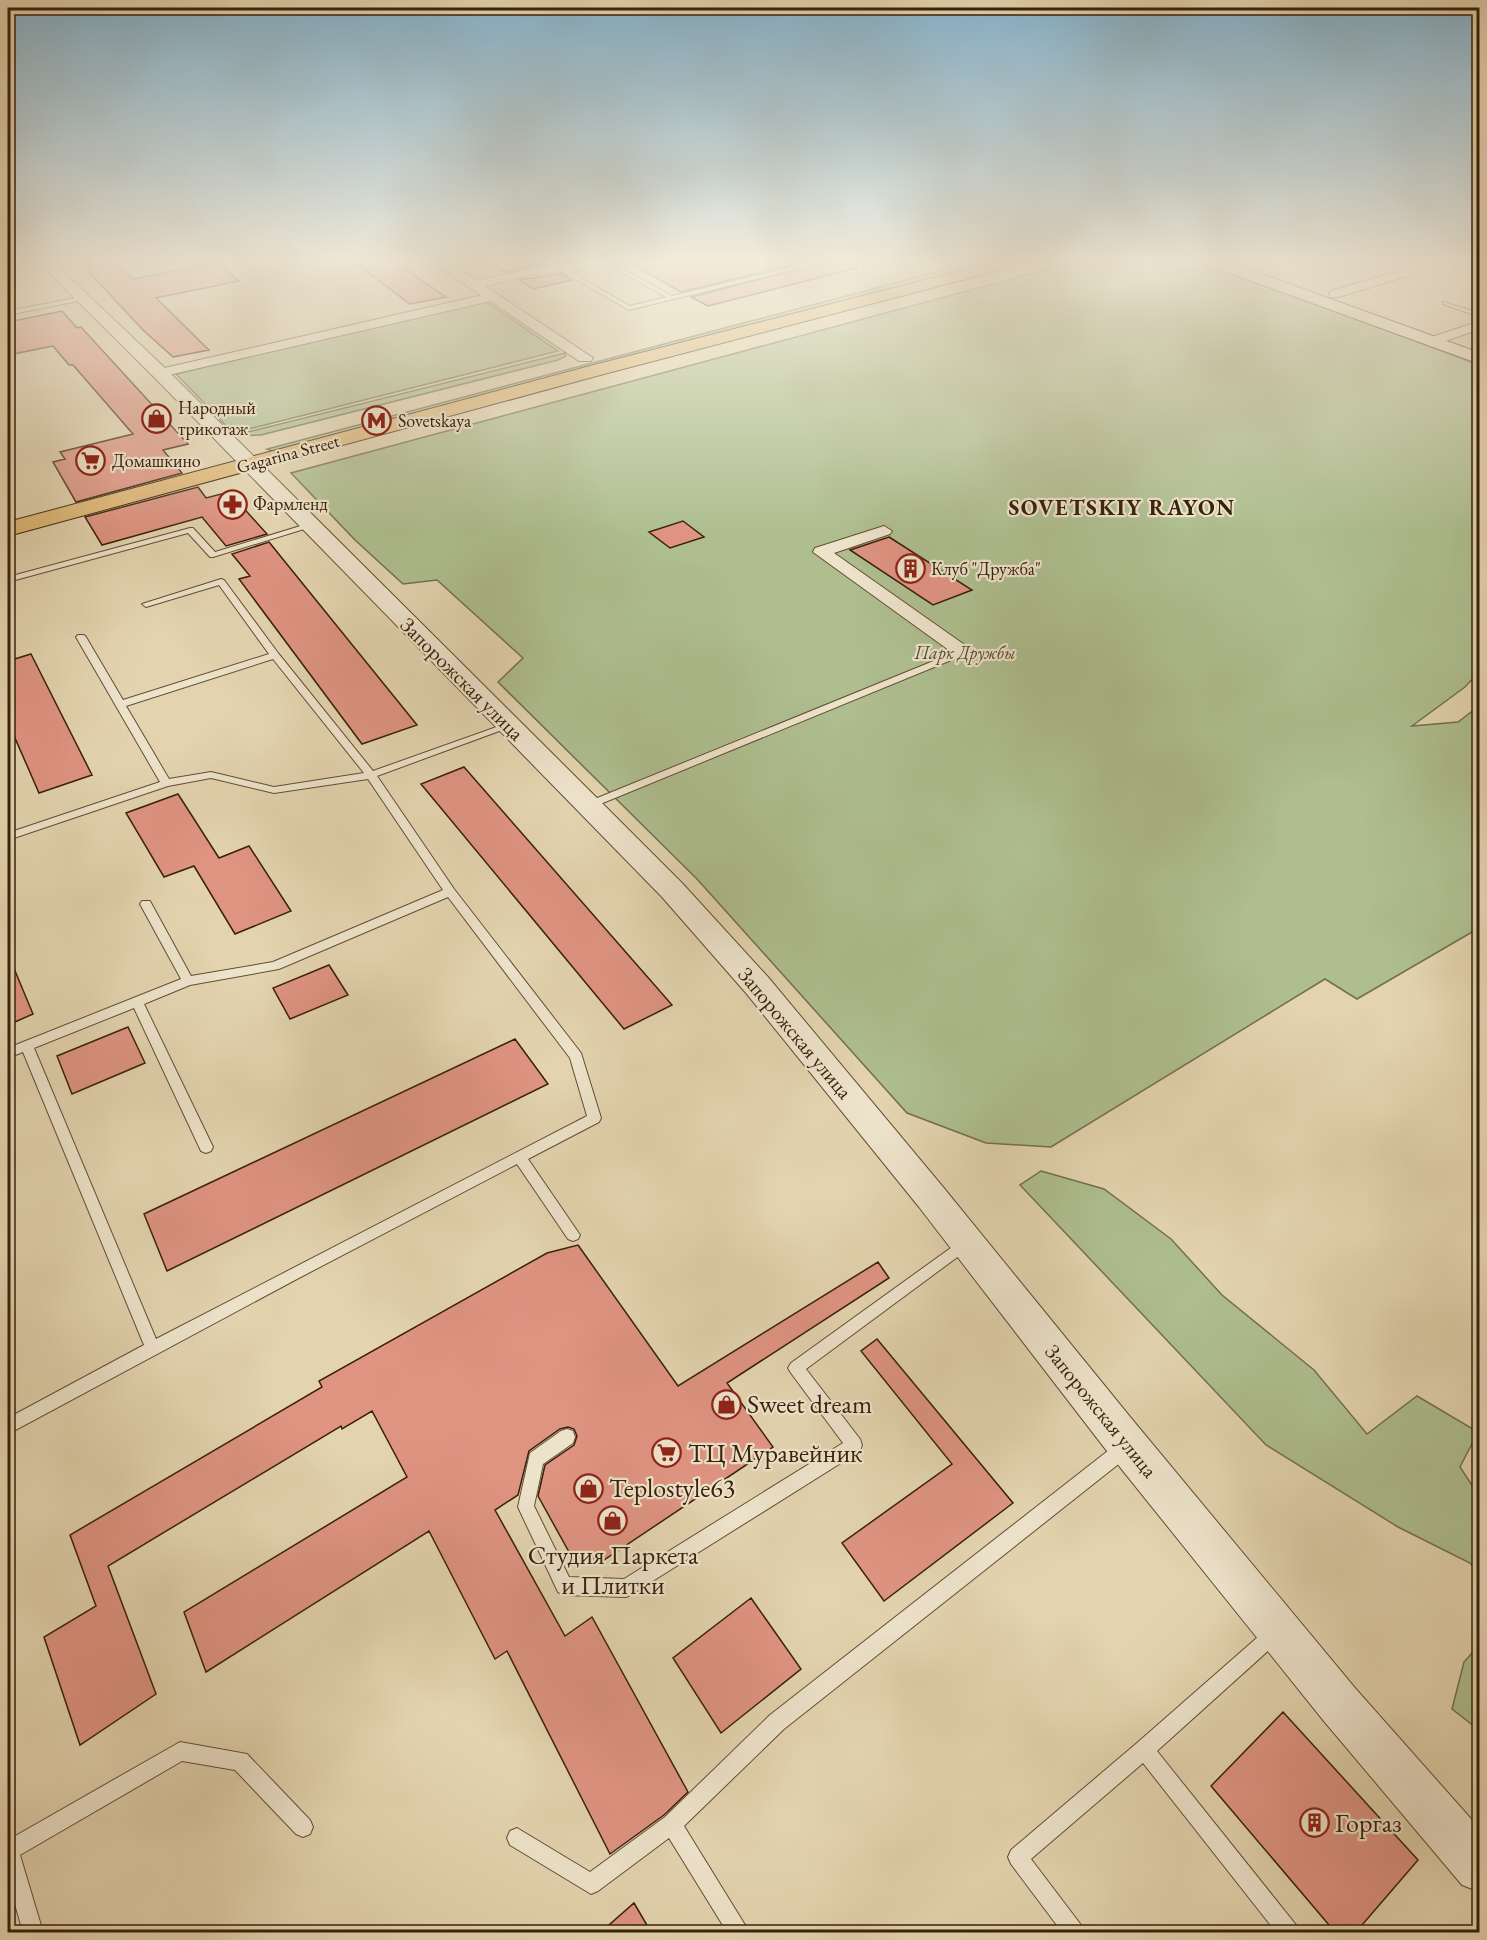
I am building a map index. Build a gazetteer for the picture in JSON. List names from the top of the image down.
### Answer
{
  "streets": {
    "main road": ["Gagarina Street"],
    "street": ["Запорожская улица"]
  },
  "crossings": [
    ["Gagarina Street", "Запорожская улица"]
  ],
  "districts": ["SOVETSKIY RAYON"],
  "parks": ["Парк Дружбы"],
  "places": {
    "shop": [
      "Народный трикотаж",
      "Sweet dream",
      "Teplostyle63",
      "Студия Паркета и Плитки"
    ],
    "metro station": ["Sovetskaya"],
    "supermarket": ["Домашкино", "ТЦ Муравейник"],
    "pharmacy": ["Фармленд"],
    "building": ["Клуб \"Дружба\"", "Горгаз"]
  }
}
